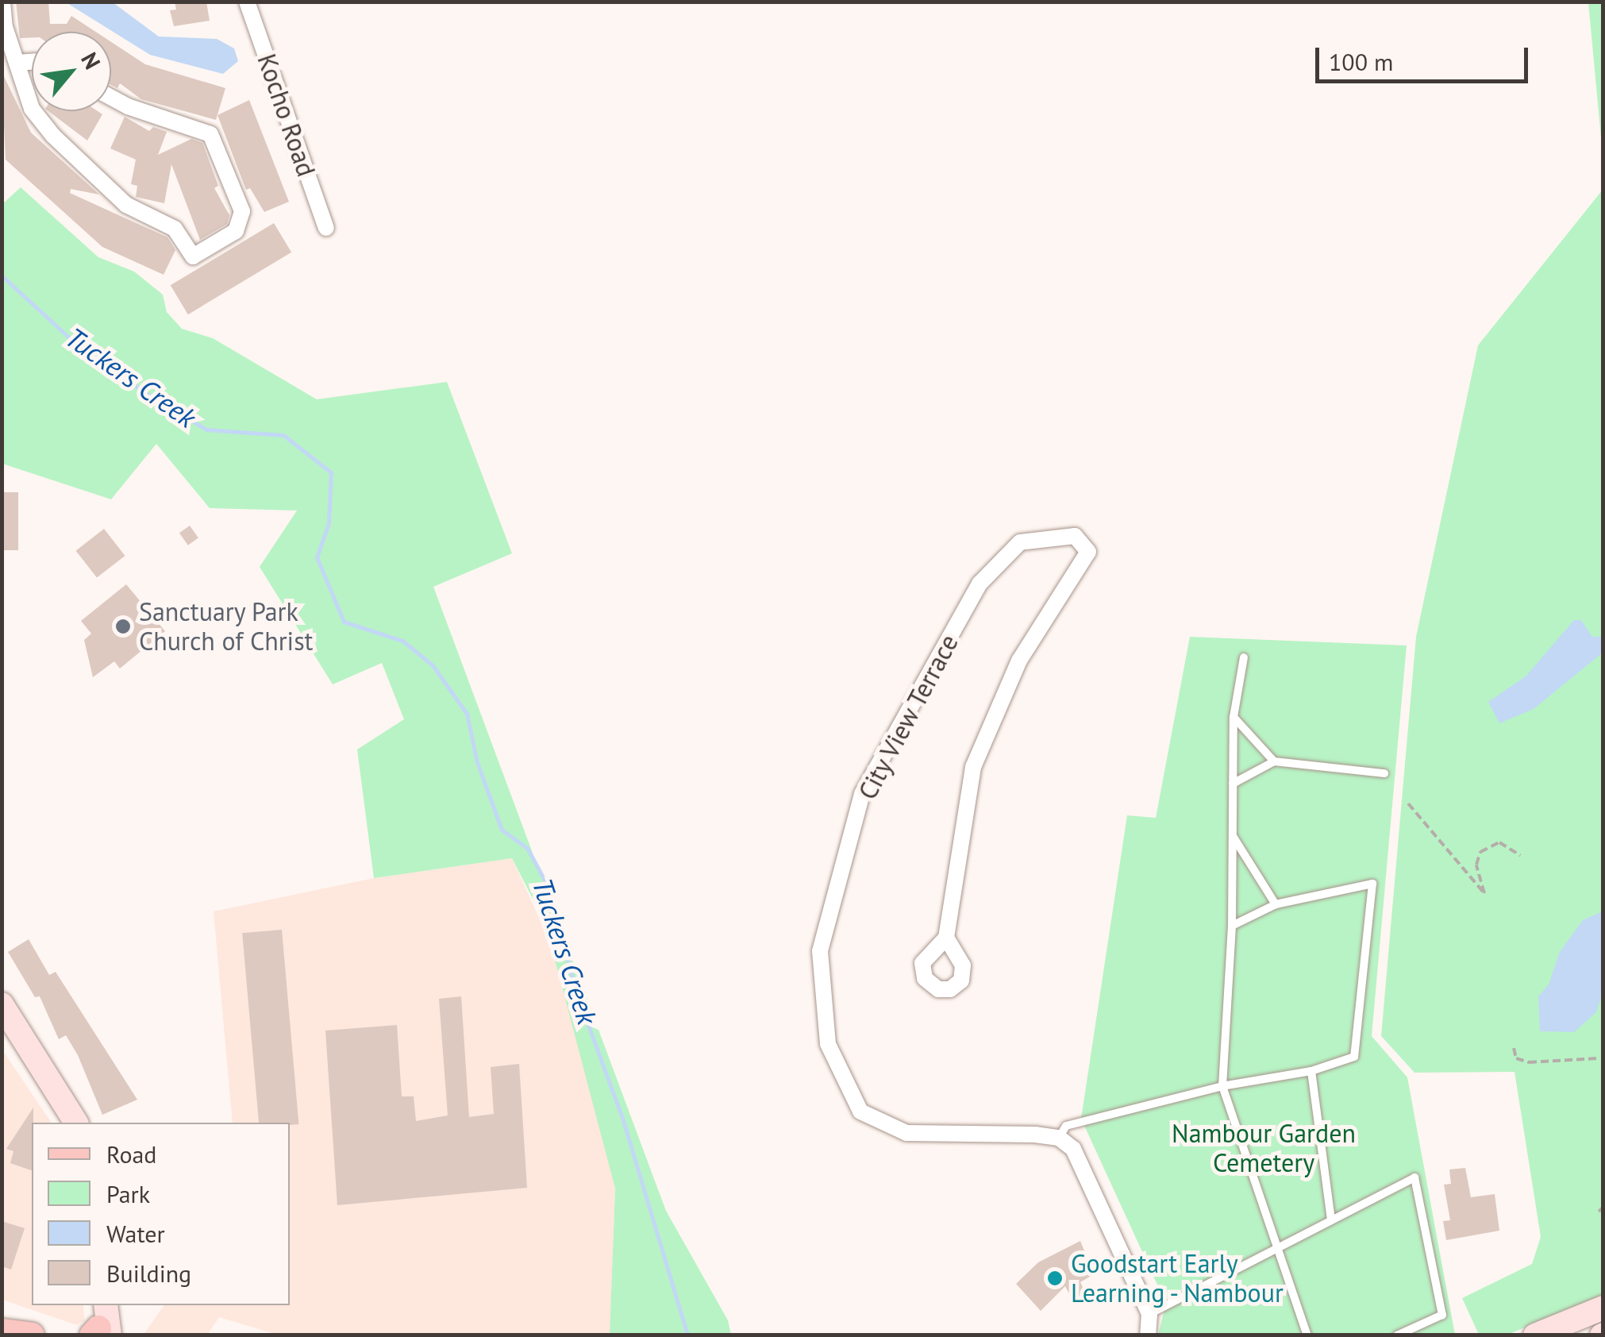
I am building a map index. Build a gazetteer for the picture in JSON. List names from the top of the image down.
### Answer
{
  "streets": {
    "street": ["Kocho Road", "City View Terrace"]
  },
  "water": ["Tuckers Creek"],
  "parks": ["Nambour Garden Cemetery"],
  "places": ["Sanctuary Park Church of Christ", "Goodstart Early Learning - Nambour"],
  "legend": [
    "Road",
    "Park",
    "Water",
    "Building"
  ],
  "scale_bar": "100 m",
  "north": "top right"
}
